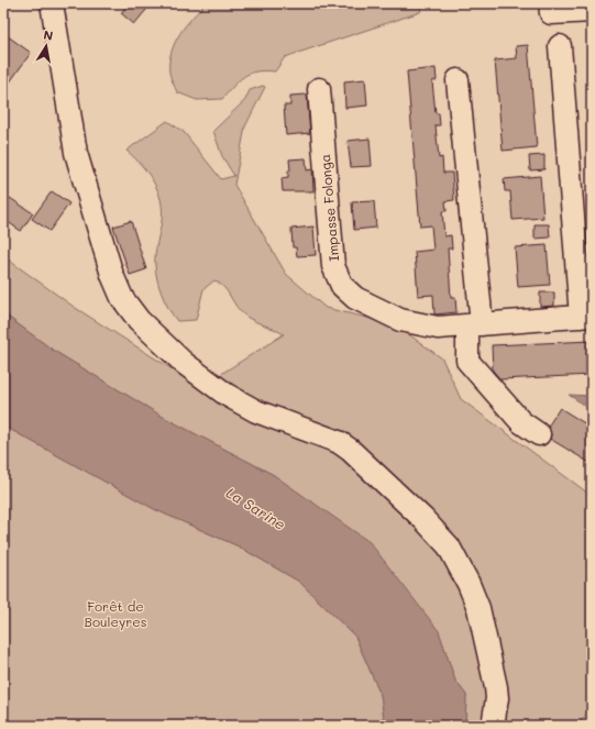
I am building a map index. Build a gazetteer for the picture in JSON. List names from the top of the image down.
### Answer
{
  "streets": {
    "street": ["Impasse Folonga"]
  },
  "water": ["La Sarine"],
  "parks": ["Forêt de Bouleyres"],
  "north": "top"
}
